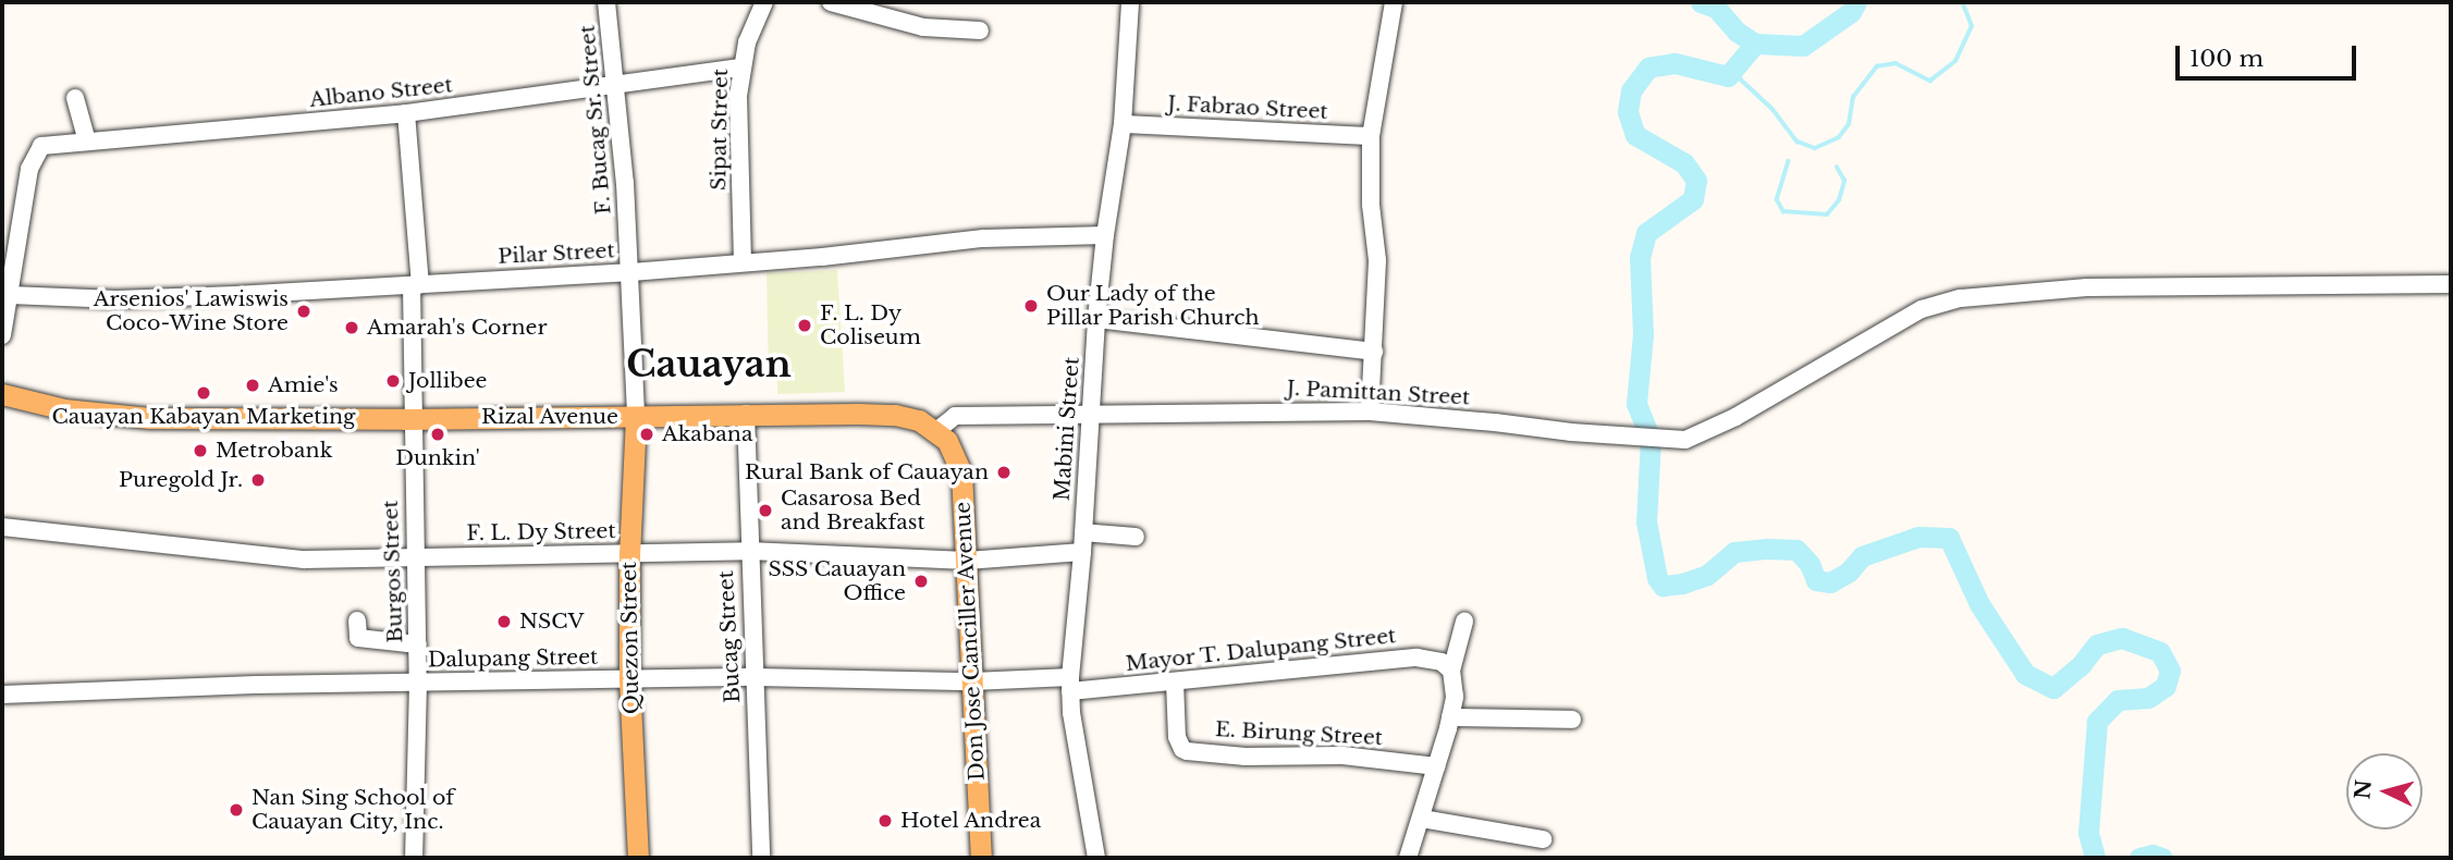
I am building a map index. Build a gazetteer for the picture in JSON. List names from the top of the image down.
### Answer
{
  "streets": {
    "main road": ["Rizal Avenue", "Quezon Street", "Don Jose Canciller Avenue"],
    "street": [
      "Albano Street",
      "J. Fabrao Street",
      "F. Bucag Sr. Street",
      "Sipat Street",
      "Pilar Street",
      "J. Pamittan Street",
      "Mabini Street",
      "F. L. Dy Street",
      "Burgos Street",
      "Bucag Street",
      "Mayor T. Dalupang Street",
      "Dalupang Street",
      "E. Birung Street"
    ]
  },
  "crossings": [
    ["Albano Street", "F. Bucag Sr. Street"],
    ["Albano Street", "Sipat Street"],
    ["Albano Street", "Burgos Street"],
    ["J. Fabrao Street", "Mabini Street"],
    ["F. Bucag Sr. Street", "Pilar Street"],
    ["F. Bucag Sr. Street", "Rizal Avenue"],
    ["F. Bucag Sr. Street", "Quezon Street"],
    ["Sipat Street", "Pilar Street"],
    ["Pilar Street", "Mabini Street"],
    ["Pilar Street", "Burgos Street"],
    ["J. Pamittan Street", "Mabini Street"],
    ["Rizal Avenue", "Burgos Street"],
    ["Rizal Avenue", "Bucag Street"],
    ["Rizal Avenue", "Quezon Street"],
    ["Rizal Avenue", "Don Jose Canciller Avenue"],
    ["Mabini Street", "F. L. Dy Street"],
    ["Mabini Street", "Mayor T. Dalupang Street"],
    ["Mabini Street", "Dalupang Street"],
    ["F. L. Dy Street", "Burgos Street"],
    ["F. L. Dy Street", "Bucag Street"],
    ["F. L. Dy Street", "Quezon Street"],
    ["F. L. Dy Street", "Don Jose Canciller Avenue"],
    ["Burgos Street", "Dalupang Street"],
    ["Bucag Street", "Dalupang Street"],
    ["Quezon Street", "Dalupang Street"],
    ["Don Jose Canciller Avenue", "Dalupang Street"],
    ["Mayor T. Dalupang Street", "Dalupang Street"],
    ["Mayor T. Dalupang Street", "E. Birung Street"]
  ],
  "districts": ["Cauayan"],
  "places": [
    "Our Lady of the Pillar Parish Church",
    "Arsenios' Lawiswis Coco-Wine Store",
    "F. L. Dy Coliseum",
    "Amarah's Corner",
    "Jollibee",
    "Amie's",
    "Cauayan Kabayan Marketing",
    "Dunkin'",
    "Akabana",
    "Metrobank",
    "Rural Bank of Cauayan",
    "Puregold Jr.",
    "Casarosa Bed and Breakfast",
    "SSS Cauayan Office",
    "NSCV",
    "Nan Sing School of Cauayan City, Inc.",
    "Hotel Andrea"
  ],
  "scale_bar": "100 m",
  "north": "left"
}
